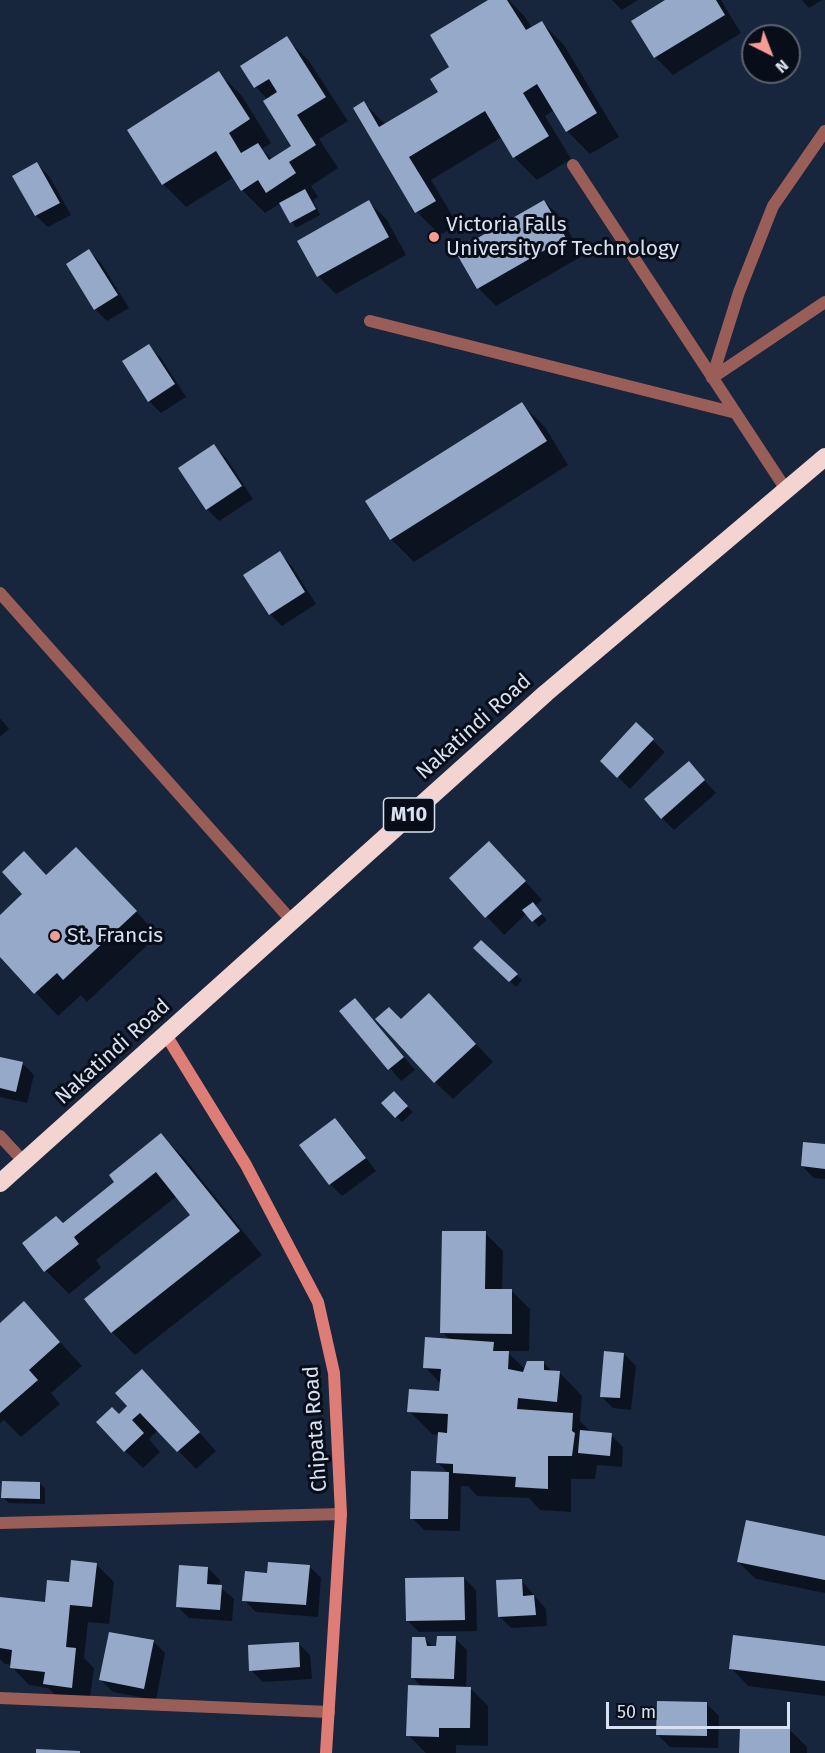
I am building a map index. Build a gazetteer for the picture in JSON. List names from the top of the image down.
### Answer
{
  "streets": {
    "highway": ["Nakatindi Road", "M10"],
    "street": ["Chipata Road"]
  },
  "crossings": [
    ["Nakatindi Road", "Chipata Road"]
  ],
  "places": ["Victoria Falls University of Technology", "St. Francis"],
  "scale_bar": "50 m",
  "north": "bottom right"
}
